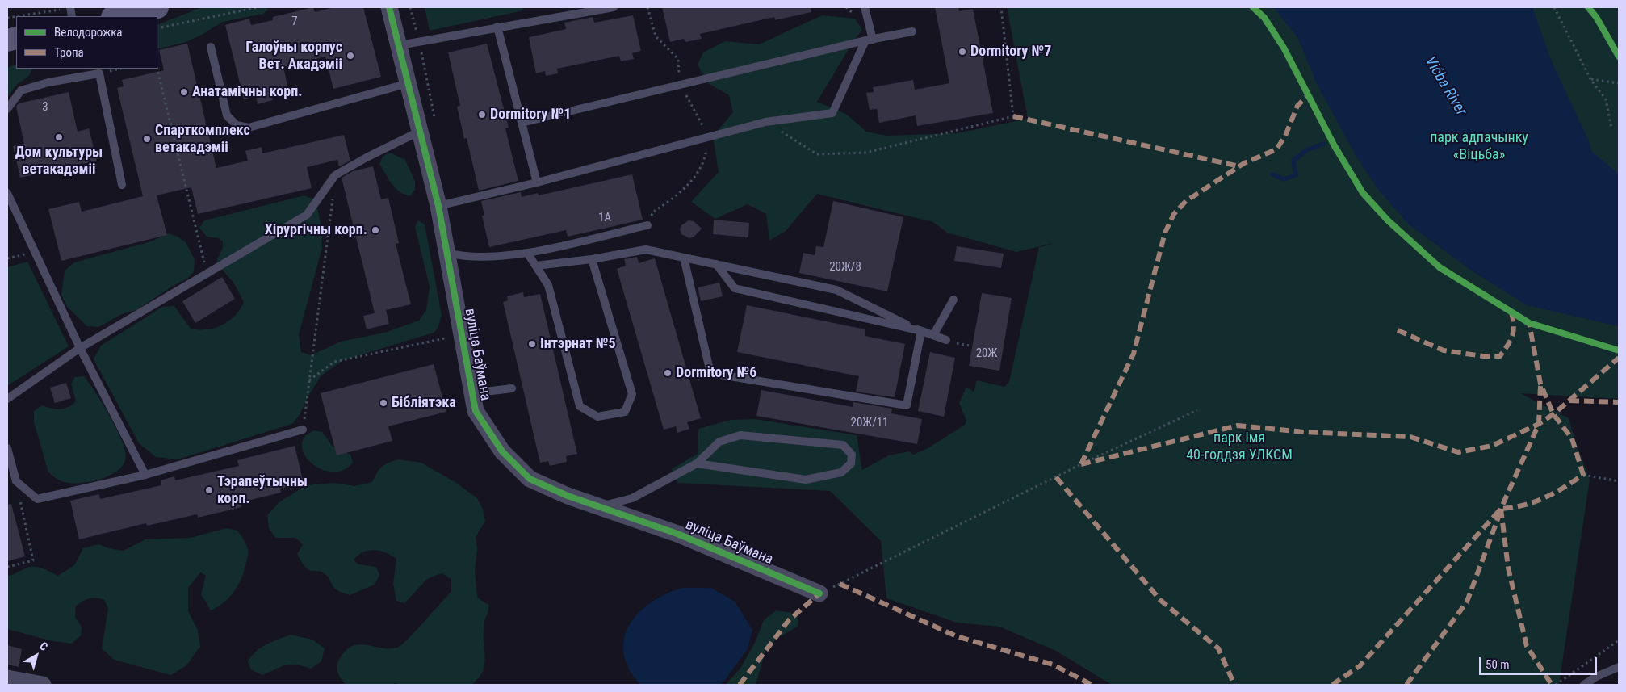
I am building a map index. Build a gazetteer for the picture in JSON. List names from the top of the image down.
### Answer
{
  "streets": {
    "street": ["вуліца Баўмана"]
  },
  "water": ["Vićba River"],
  "parks": ["парк адпачынку «Віцьба»", "парк імя 40-годдзя УЛКСМ"],
  "places": [
    "Dormitory №7",
    "Галоўны корпус Вет. Акадэміі",
    "Анатамічны корп.",
    "Dormitory №1",
    "Дом культуры ветакадэміі",
    "Спарткомплекс ветакадэміі",
    "Хірургічны корп.",
    "Інтэрнат №5",
    "Dormitory №6",
    "Бібліятэка",
    "Тэрапеўтычны корп."
  ],
  "house_numbers": [
    "7",
    "3",
    "1А",
    "20Ж/8",
    "20Ж",
    "20Ж/11"
  ],
  "legend": ["Велодорожка", "Тропа"],
  "scale_bar": "50 m",
  "north": "top right"
}
